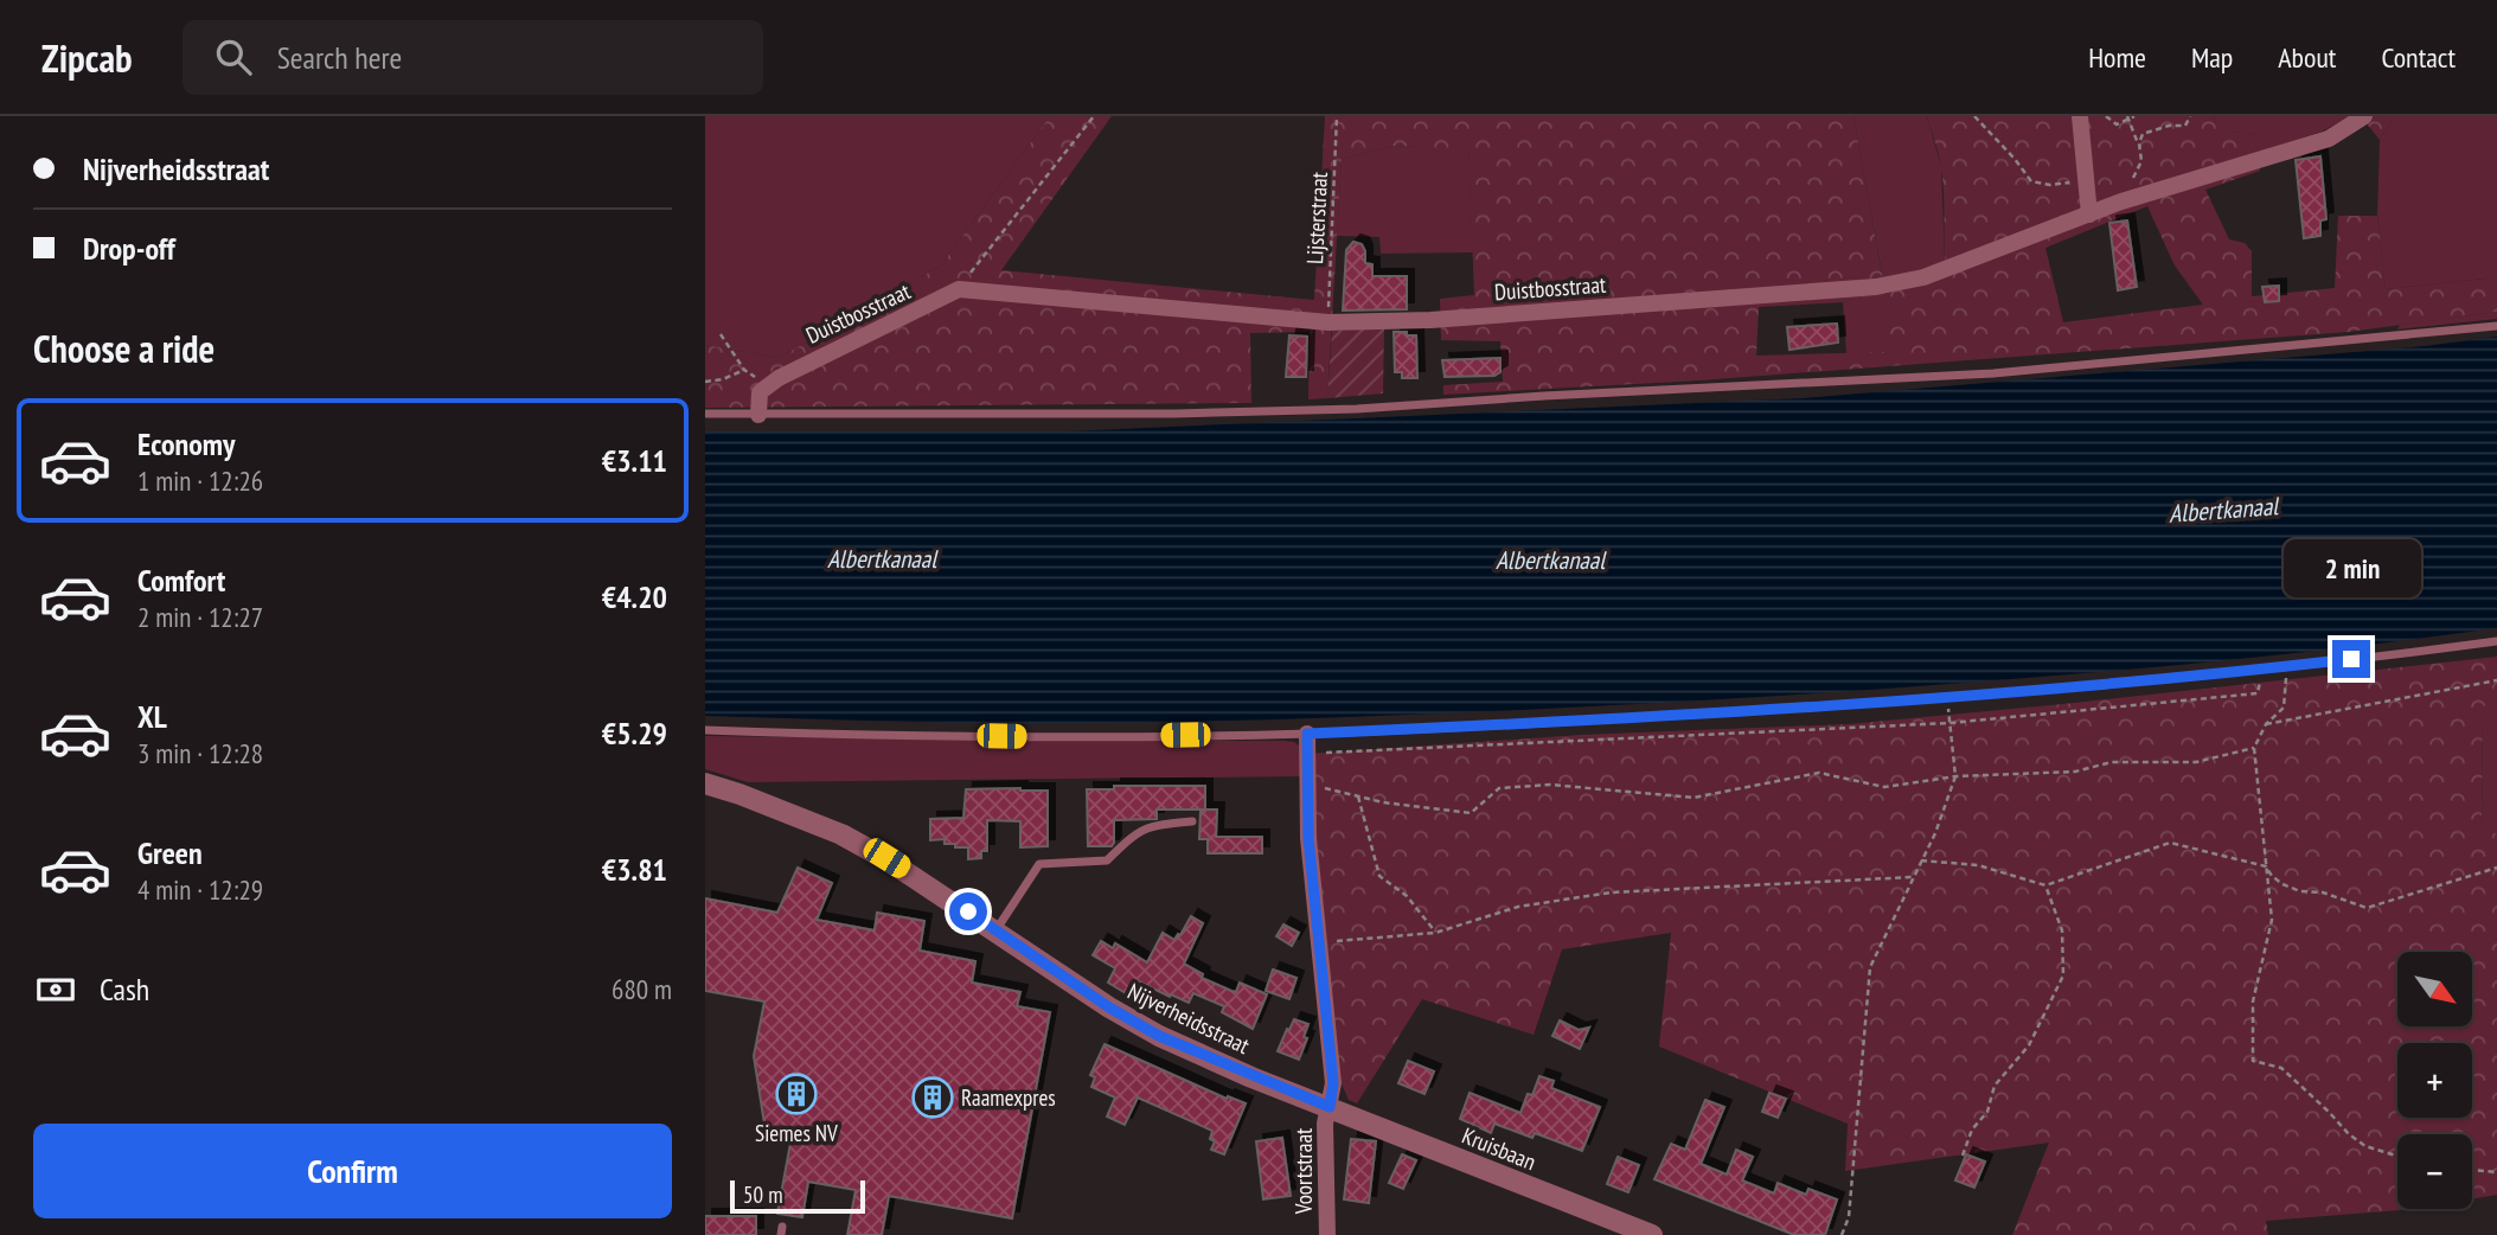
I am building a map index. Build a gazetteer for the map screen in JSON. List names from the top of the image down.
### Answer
{
  "streets": {
    "street": [
      "Duistbosstraat",
      "Nijverheidsstraat",
      "Kruisbaan",
      "Voortstraat"
    ],
    "path": ["Lijsterstraat"]
  },
  "crossings": [
    ["Lijsterstraat", "Duistbosstraat"],
    ["Nijverheidsstraat", "Kruisbaan"],
    ["Nijverheidsstraat", "Voortstraat"],
    ["Kruisbaan", "Voortstraat"]
  ],
  "water": ["Albertkanaal"],
  "places": {
    "building": ["Siemes NV", "Raamexpres"]
  },
  "scale_bar": "50 m",
  "north": "bottom right",
  "page": {
    "header": "Zipcab",
    "search": "Search here",
    "nav": [
      "Home",
      "Map",
      "About",
      "Contact"
    ],
    "banner": ["Nijverheidsstraat", "Drop-off"],
    "heading": "Choose a ride",
    "list": [
      {
        "name": "Economy",
        "note": "1 min · 12:26",
        "value": "€3.11"
      },
      {
        "name": "Comfort",
        "note": "2 min · 12:27",
        "value": "€4.20"
      },
      {
        "name": "XL",
        "note": "3 min · 12:28",
        "value": "€5.29"
      },
      {
        "name": "Green",
        "note": "4 min · 12:29",
        "value": "€3.81"
      }
    ],
    "bubble": "2 min",
    "pay": ["Cash", "680 m"],
    "map_buttons": ["+", "−"],
    "buttons": "Confirm",
    "scale": "50 m"
  }
}
